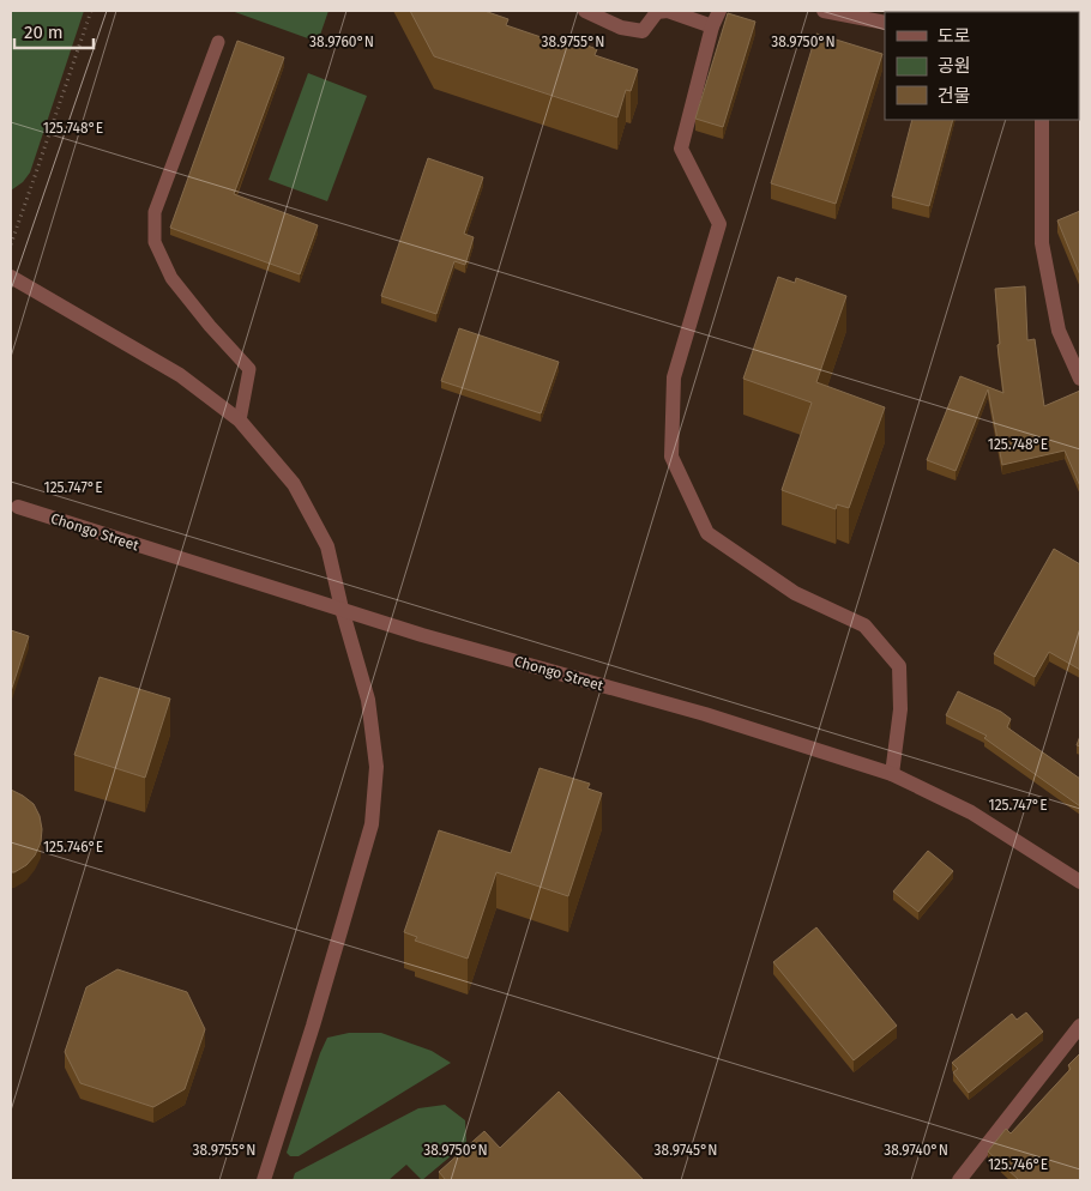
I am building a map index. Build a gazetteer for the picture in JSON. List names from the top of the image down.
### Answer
{
  "streets": {
    "street": ["Chongo Street"]
  },
  "legend": ["도로", "공원", "건물"],
  "scale_bar": "20 m",
  "coordinates": [
    "38.9760°N",
    "38.9755°N",
    "38.9750°N",
    "125.748°E",
    "125.747°E",
    "125.746°E",
    "38.9745°N",
    "38.9740°N"
  ]
}
